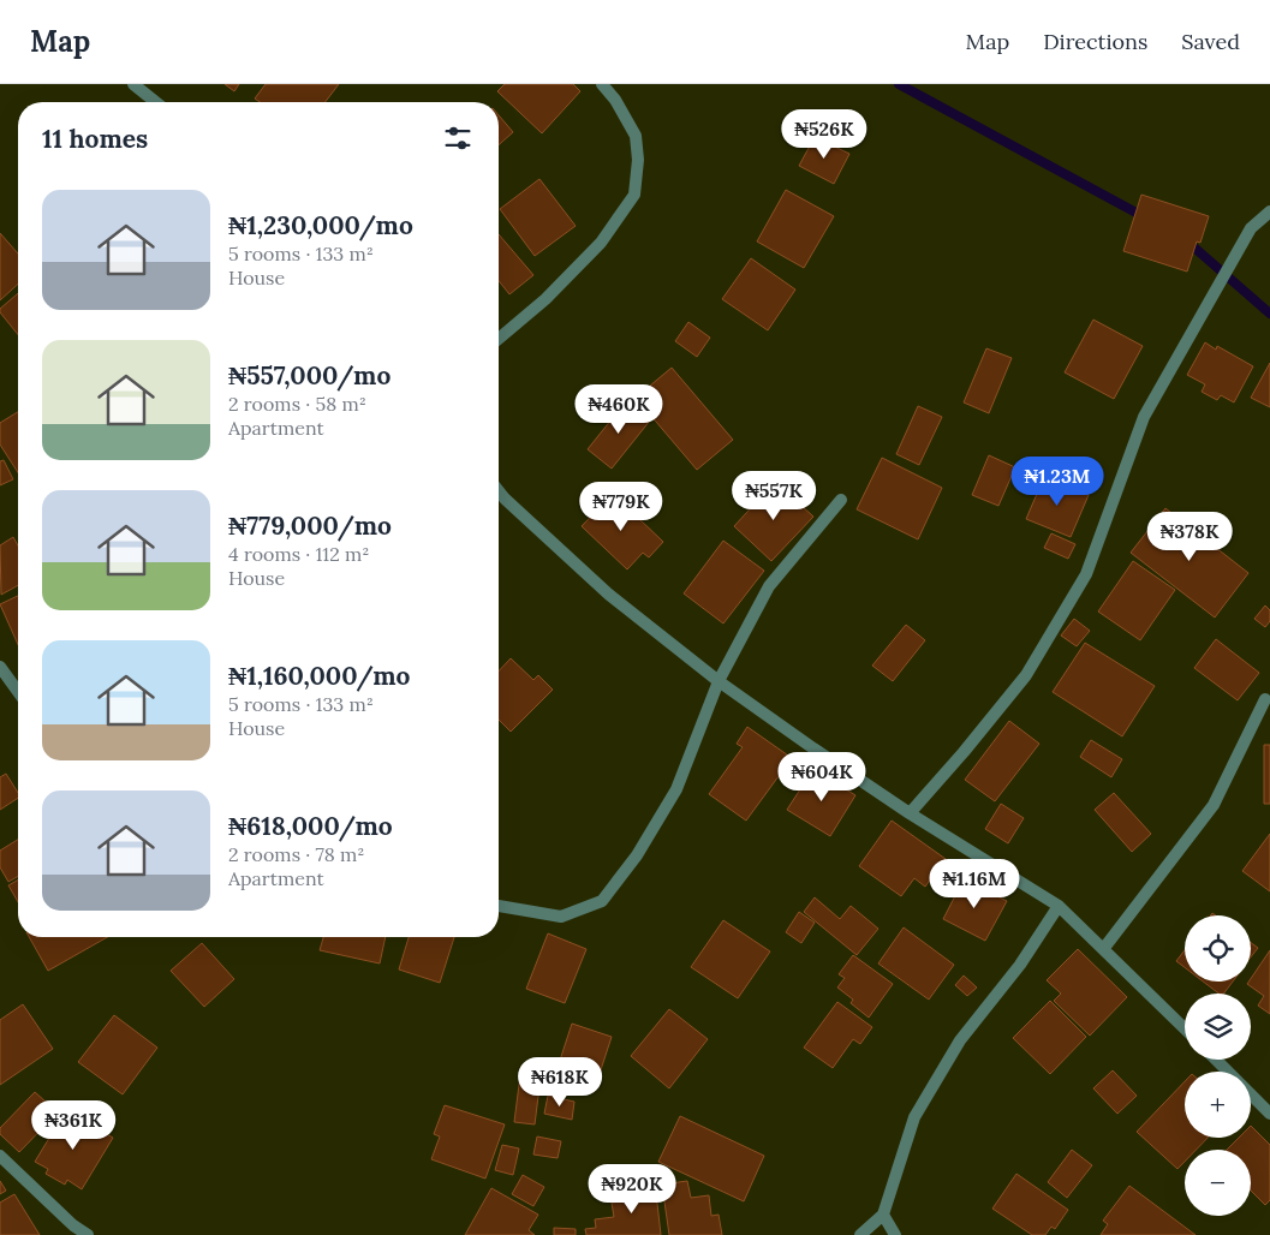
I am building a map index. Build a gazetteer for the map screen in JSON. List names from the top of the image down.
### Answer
{
  "page": {
    "header": "Map",
    "nav": ["Map", "Directions", "Saved"],
    "heading": "11 homes",
    "price": [
      "₦526K",
      "₦460K",
      "₦1.23M",
      "₦557K",
      "₦779K",
      "₦378K",
      "₦604K",
      "₦1.16M",
      "₦618K",
      "₦361K",
      "₦920K"
    ],
    "list": [
      {
        "name": "₦1,230,000/mo",
        "note": "5 rooms · 133 m² · House"
      },
      {
        "name": "₦557,000/mo",
        "note": "2 rooms · 58 m² · Apartment"
      },
      {
        "name": "₦779,000/mo",
        "note": "4 rooms · 112 m² · House"
      },
      {
        "name": "₦1,160,000/mo",
        "note": "5 rooms · 133 m² · House"
      },
      {
        "name": "₦618,000/mo",
        "note": "2 rooms · 78 m² · Apartment"
      }
    ],
    "map_buttons": ["+", "−"]
  }
}
